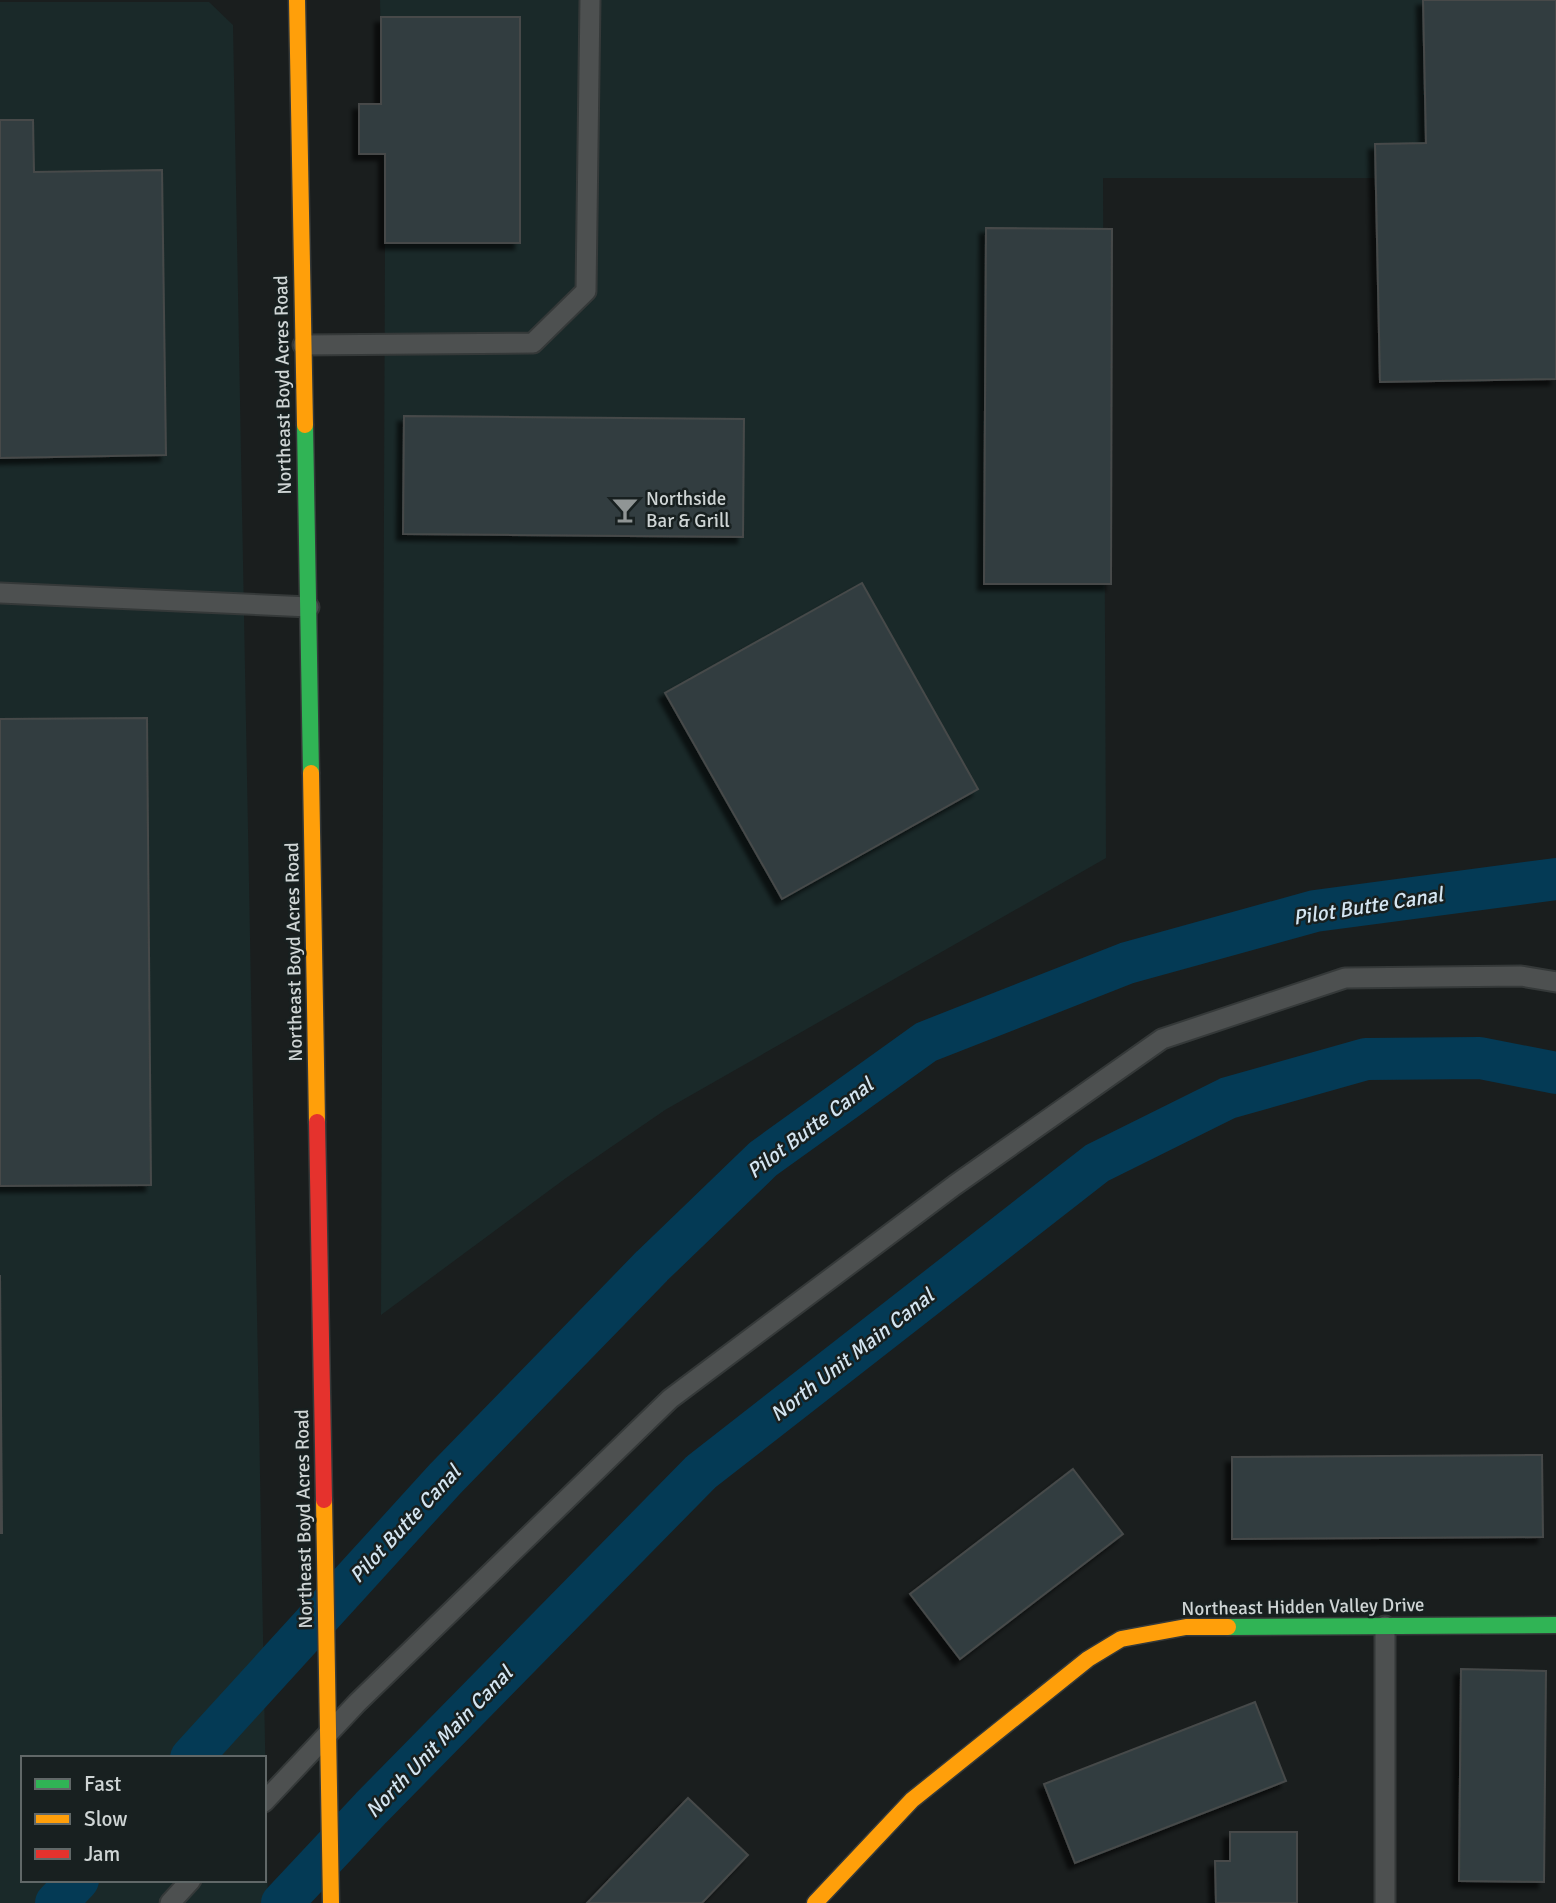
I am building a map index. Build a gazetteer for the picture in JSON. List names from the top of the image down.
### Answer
{
  "streets": {
    "street": ["Northeast Boyd Acres Road", "Northeast Hidden Valley Drive"]
  },
  "water": ["Pilot Butte Canal", "North Unit Main Canal"],
  "places": {
    "bar": ["Northside Bar & Grill"]
  },
  "legend": ["Fast", "Slow", "Jam"]
}
